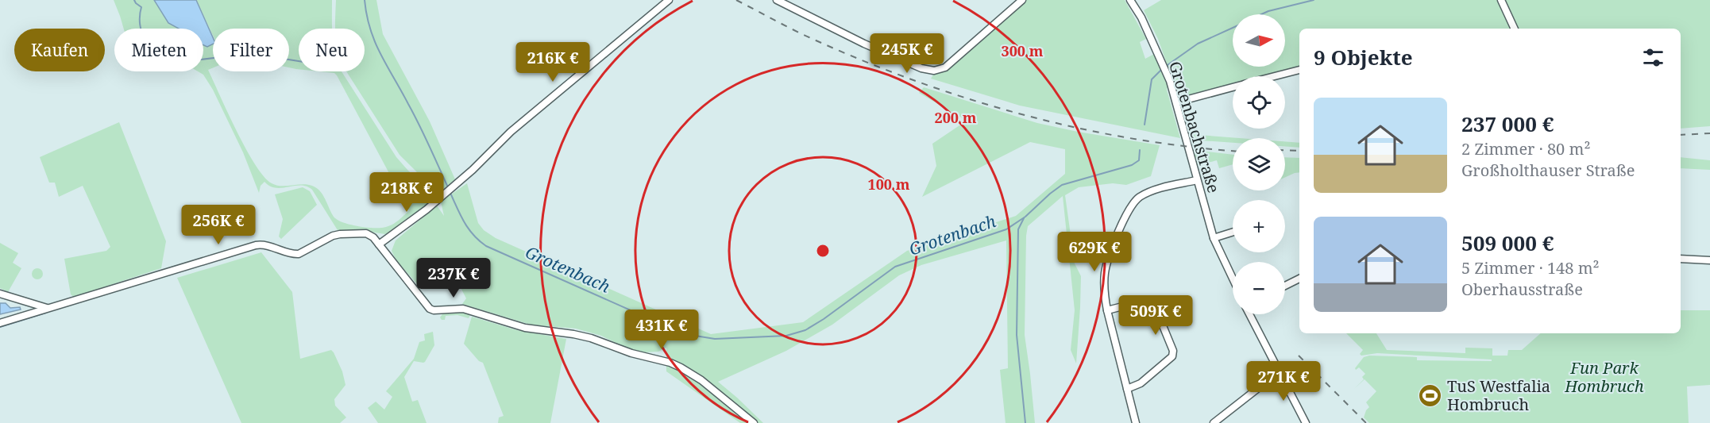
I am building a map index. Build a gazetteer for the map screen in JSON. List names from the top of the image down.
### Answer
{
  "streets": {
    "street": ["Grotenbachstraße"]
  },
  "water": ["Grotenbach"],
  "parks": ["Fun Park Hombruch"],
  "places": {
    "sports": ["TuS Westfalia Hombruch"]
  },
  "north": "right",
  "page": {
    "map_buttons": ["+", "−"],
    "chip": [
      "Kaufen",
      "Mieten",
      "Filter",
      "Neu"
    ],
    "heading": "9 Objekte",
    "price": [
      "245K €",
      "216K €",
      "218K €",
      "256K €",
      "629K €",
      "237K €",
      "509K €",
      "431K €",
      "271K €"
    ],
    "list": [
      {
        "name": "237 000 €",
        "note": "2 Zimmer · 80 m² · Großholthauser Straße"
      },
      {
        "name": "509 000 €",
        "note": "5 Zimmer · 148 m² · Oberhausstraße"
      }
    ]
  },
  "rings": ["300 m", "200 m", "100 m"]
}
